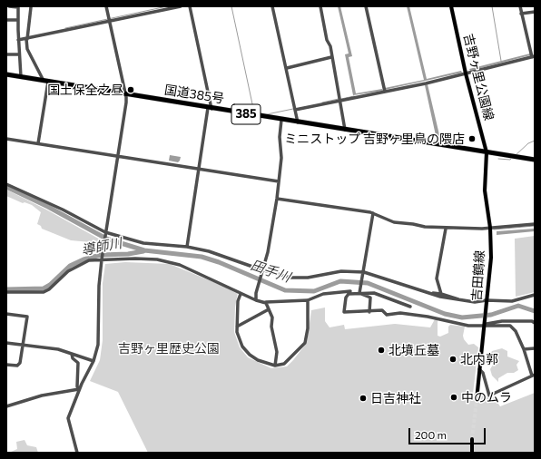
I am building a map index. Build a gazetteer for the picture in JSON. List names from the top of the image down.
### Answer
{
  "streets": {
    "highway": ["国道385号", "385"],
    "main road": ["吉野ヶ里公園線", "吉田鶴線"]
  },
  "crossings": [
    ["吉野ヶ里公園線", "国道385号"],
    ["吉野ヶ里公園線", "385"],
    ["吉野ヶ里公園線", "吉田鶴線"],
    ["国道385号", "385"],
    ["国道385号", "吉田鶴線"],
    ["385", "吉田鶴線"]
  ],
  "water": ["導師川", "田手川"],
  "parks": ["吉野ヶ里歴史公園"],
  "places": [
    "国土保全之昼",
    "ミニストップ 吉野ヶ里鳥の隈店",
    "北墳丘墓",
    "北内郭",
    "中のムラ",
    "日吉神社"
  ],
  "scale_bar": "200 m"
}
